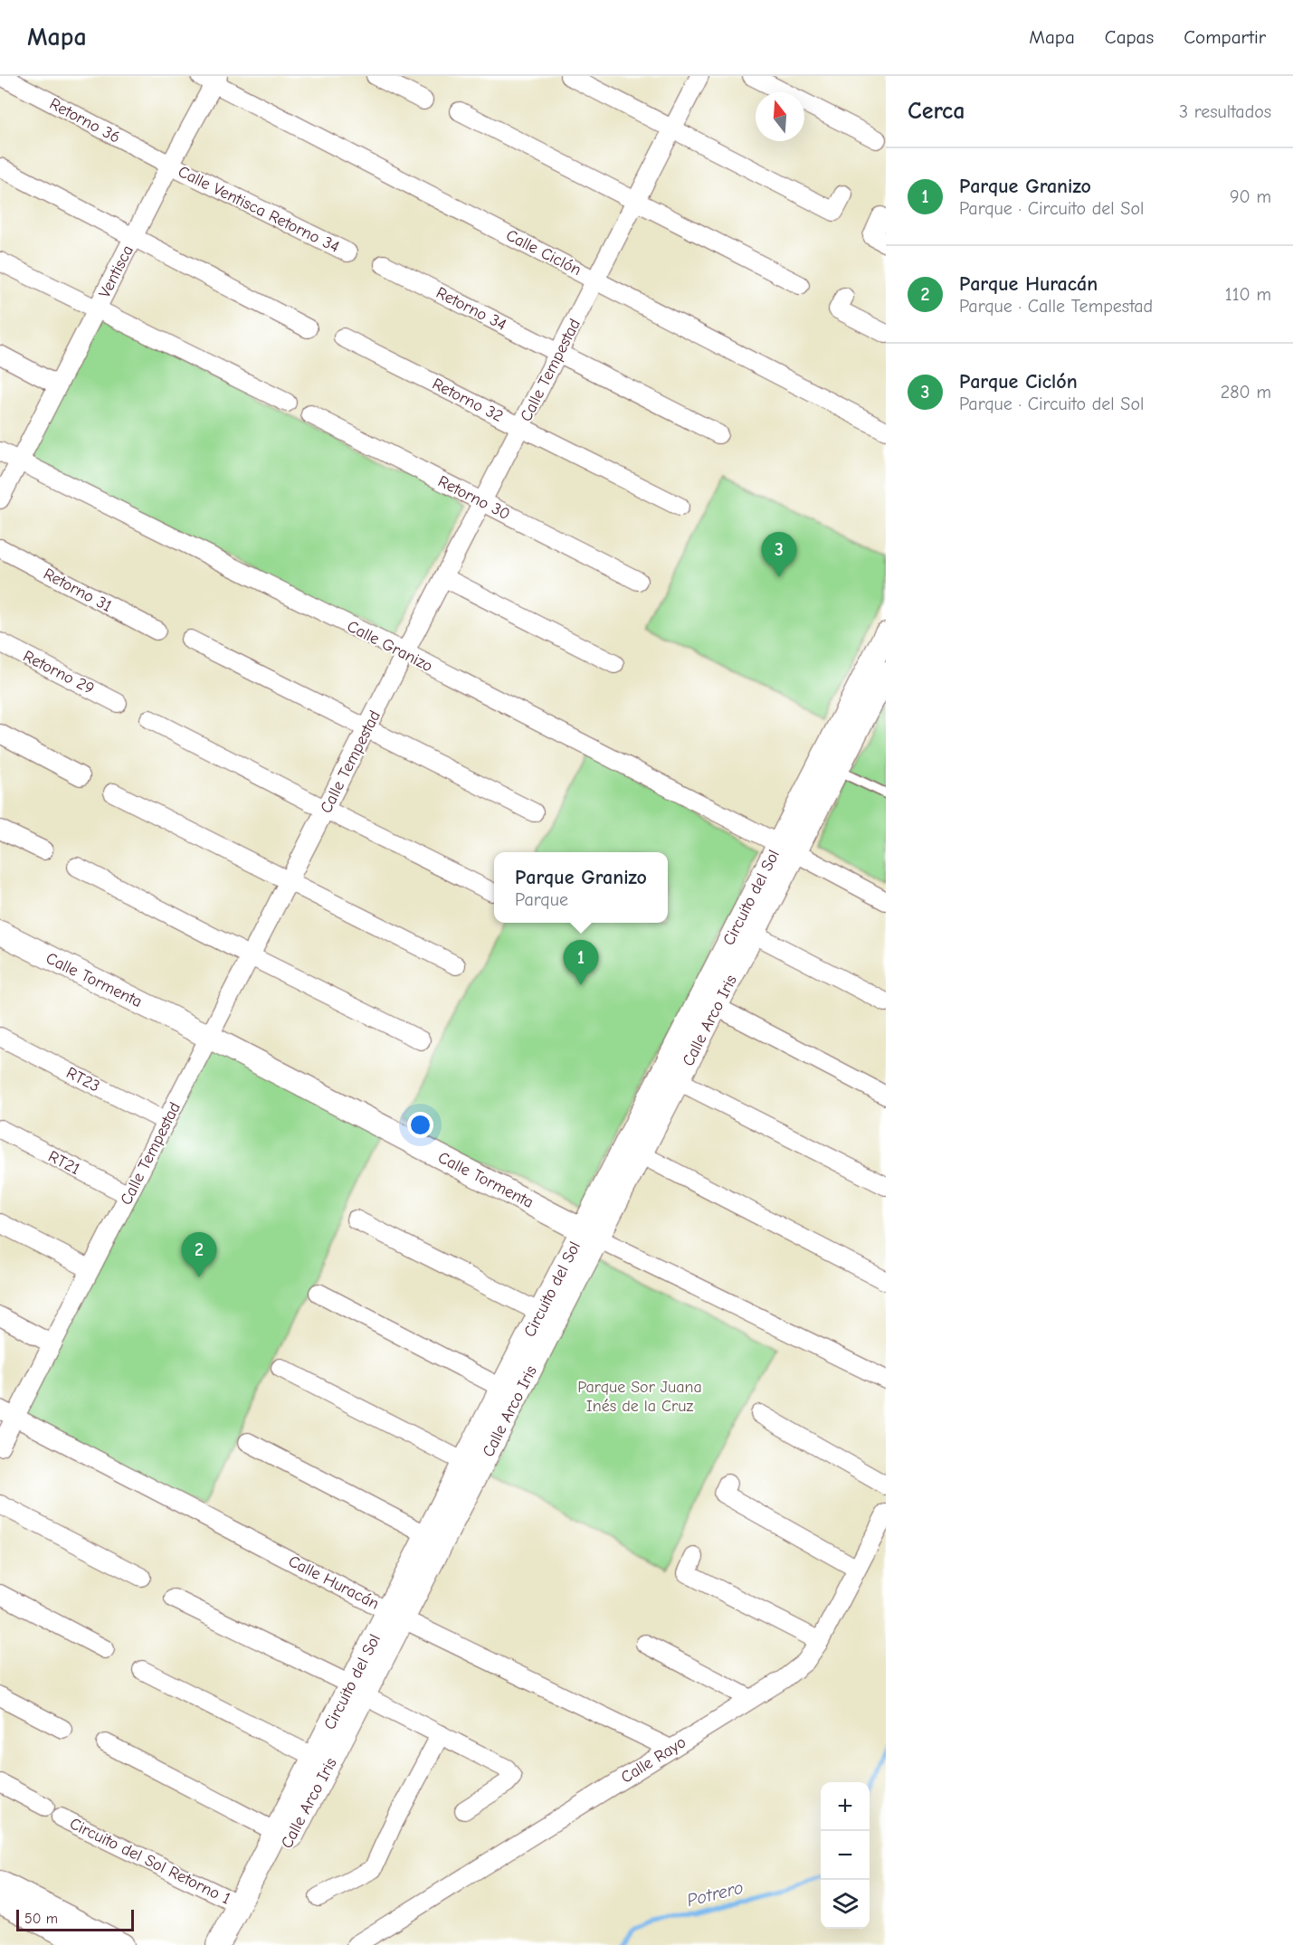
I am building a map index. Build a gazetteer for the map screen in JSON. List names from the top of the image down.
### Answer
{
  "streets": {
    "street": [
      "Retorno 36",
      "Calle Ventisca Retorno 34",
      "Calle Ciclón",
      "Ventisca",
      "Retorno 34",
      "Calle Tempestad",
      "Retorno 32",
      "Retorno 30",
      "Retorno 31",
      "Calle Granizo",
      "Retorno 29",
      "Circuito del Sol",
      "Calle Tormenta",
      "Calle Arco Iris",
      "RT23",
      "RT21",
      "Calle Huracán",
      "Calle Rayo",
      "Circuito del Sol Retorno 1"
    ]
  },
  "crossings": [
    ["Retorno 36", "Calle Ventisca Retorno 34"],
    ["Retorno 36", "Ventisca"],
    ["Calle Ventisca Retorno 34", "Ventisca"],
    ["Calle Ciclón", "Ventisca"],
    ["Calle Ciclón", "Calle Tempestad"],
    ["Ventisca", "Calle Granizo"],
    ["Retorno 34", "Calle Tempestad"],
    ["Calle Tempestad", "Retorno 32"],
    ["Calle Tempestad", "Retorno 30"],
    ["Calle Tempestad", "Calle Granizo"],
    ["Calle Tempestad", "Calle Tormenta"],
    ["Calle Tempestad", "RT23"],
    ["Calle Tempestad", "RT21"],
    ["Calle Tempestad", "Calle Huracán"],
    ["Calle Granizo", "Circuito del Sol"],
    ["Calle Granizo", "Calle Arco Iris"],
    ["Circuito del Sol", "Calle Tormenta"],
    ["Circuito del Sol", "Calle Arco Iris"],
    ["Circuito del Sol", "Calle Huracán"],
    ["Circuito del Sol", "Circuito del Sol Retorno 1"],
    ["Calle Tormenta", "Calle Arco Iris"],
    ["Calle Arco Iris", "Calle Huracán"],
    ["Calle Huracán", "Calle Rayo"]
  ],
  "water": ["Potrero"],
  "parks": ["Parque Sor Juana Inés de la Cruz"],
  "scale_bar": "50 m",
  "north": "top",
  "page": {
    "header": "Mapa",
    "nav": ["Mapa", "Capas", "Compartir"],
    "heading": ["Cerca", "3 resultados"],
    "list": [
      {
        "mark": "1",
        "name": "Parque Granizo",
        "note": "Parque · Circuito del Sol",
        "value": "90 m"
      },
      {
        "mark": "2",
        "name": "Parque Huracán",
        "note": "Parque · Calle Tempestad",
        "value": "110 m"
      },
      {
        "mark": "3",
        "name": "Parque Ciclón",
        "note": "Parque · Circuito del Sol",
        "value": "280 m"
      }
    ],
    "pins": ["3", "1", "2"],
    "popup": ["Parque Granizo", "Parque"],
    "map_buttons": ["+", "−"],
    "scale": "50 m"
  }
}
